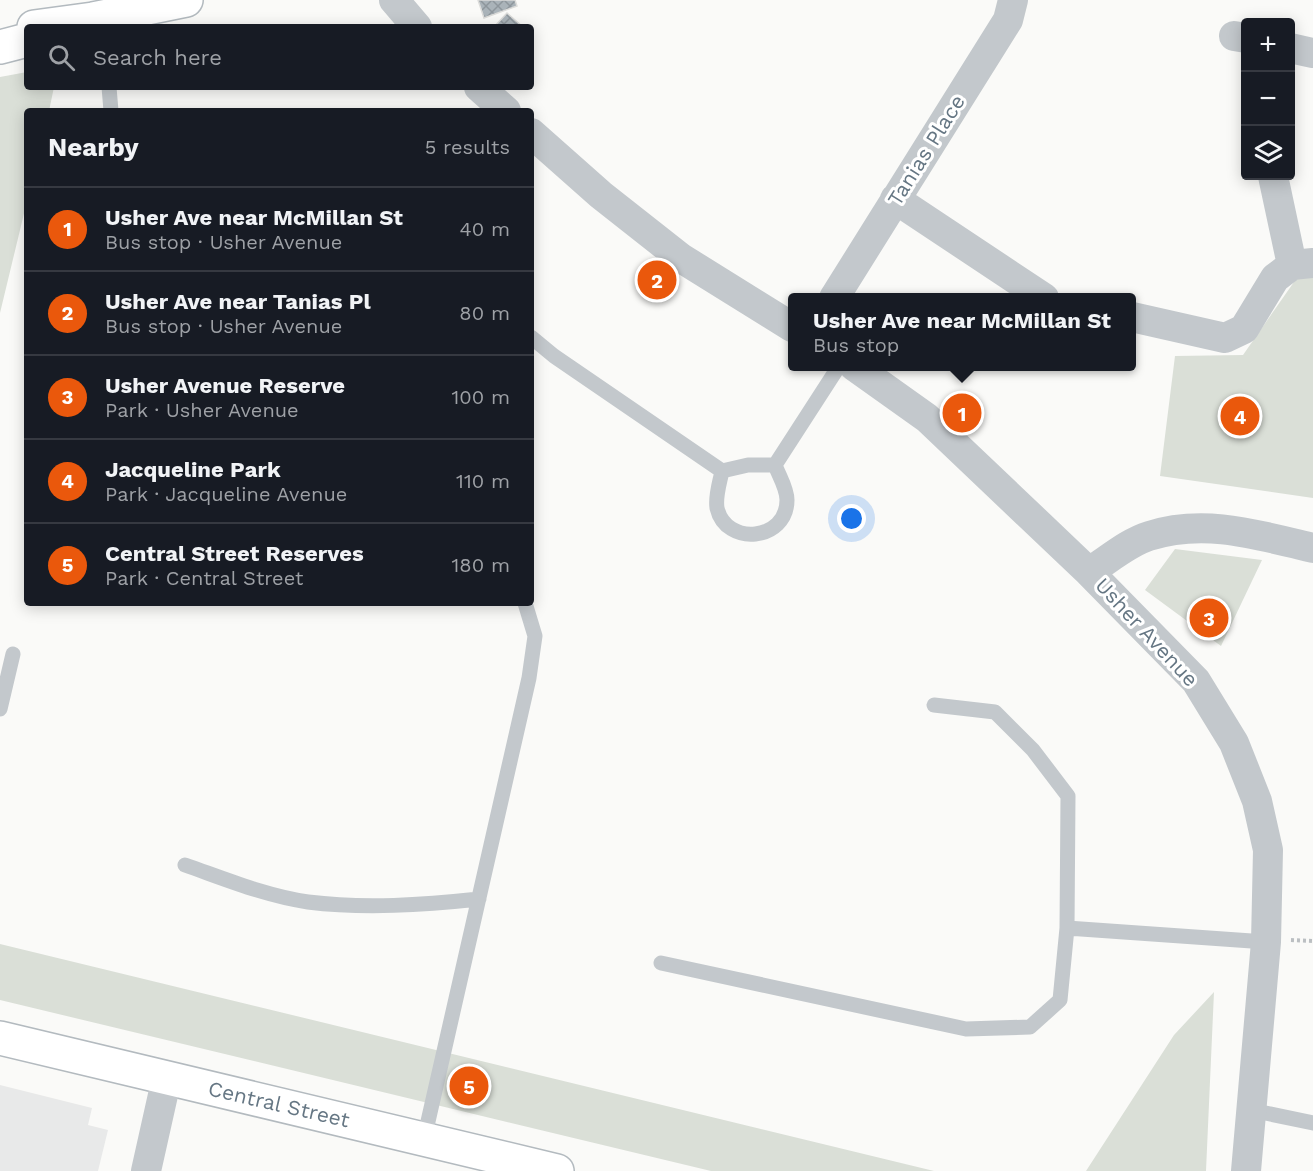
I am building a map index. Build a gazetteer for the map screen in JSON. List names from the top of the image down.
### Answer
{
  "streets": {
    "main road": ["Central Street"],
    "street": ["Tanias Place", "Usher Avenue"]
  },
  "page": {
    "map_buttons": ["+", "−"],
    "search": "Search here",
    "heading": ["Nearby", "5 results"],
    "list": [
      {
        "mark": "1",
        "name": "Usher Ave near McMillan St",
        "note": "Bus stop · Usher Avenue",
        "value": "40 m"
      },
      {
        "mark": "2",
        "name": "Usher Ave near Tanias Pl",
        "note": "Bus stop · Usher Avenue",
        "value": "80 m"
      },
      {
        "mark": "3",
        "name": "Usher Avenue Reserve",
        "note": "Park · Usher Avenue",
        "value": "100 m"
      },
      {
        "mark": "4",
        "name": "Jacqueline Park",
        "note": "Park · Jacqueline Avenue",
        "value": "110 m"
      },
      {
        "mark": "5",
        "name": "Central Street Reserves",
        "note": "Park · Central Street",
        "value": "180 m"
      }
    ],
    "pins": [
      "2",
      "1",
      "4",
      "3",
      "5"
    ],
    "popup": ["Usher Ave near McMillan St", "Bus stop"]
  }
}
